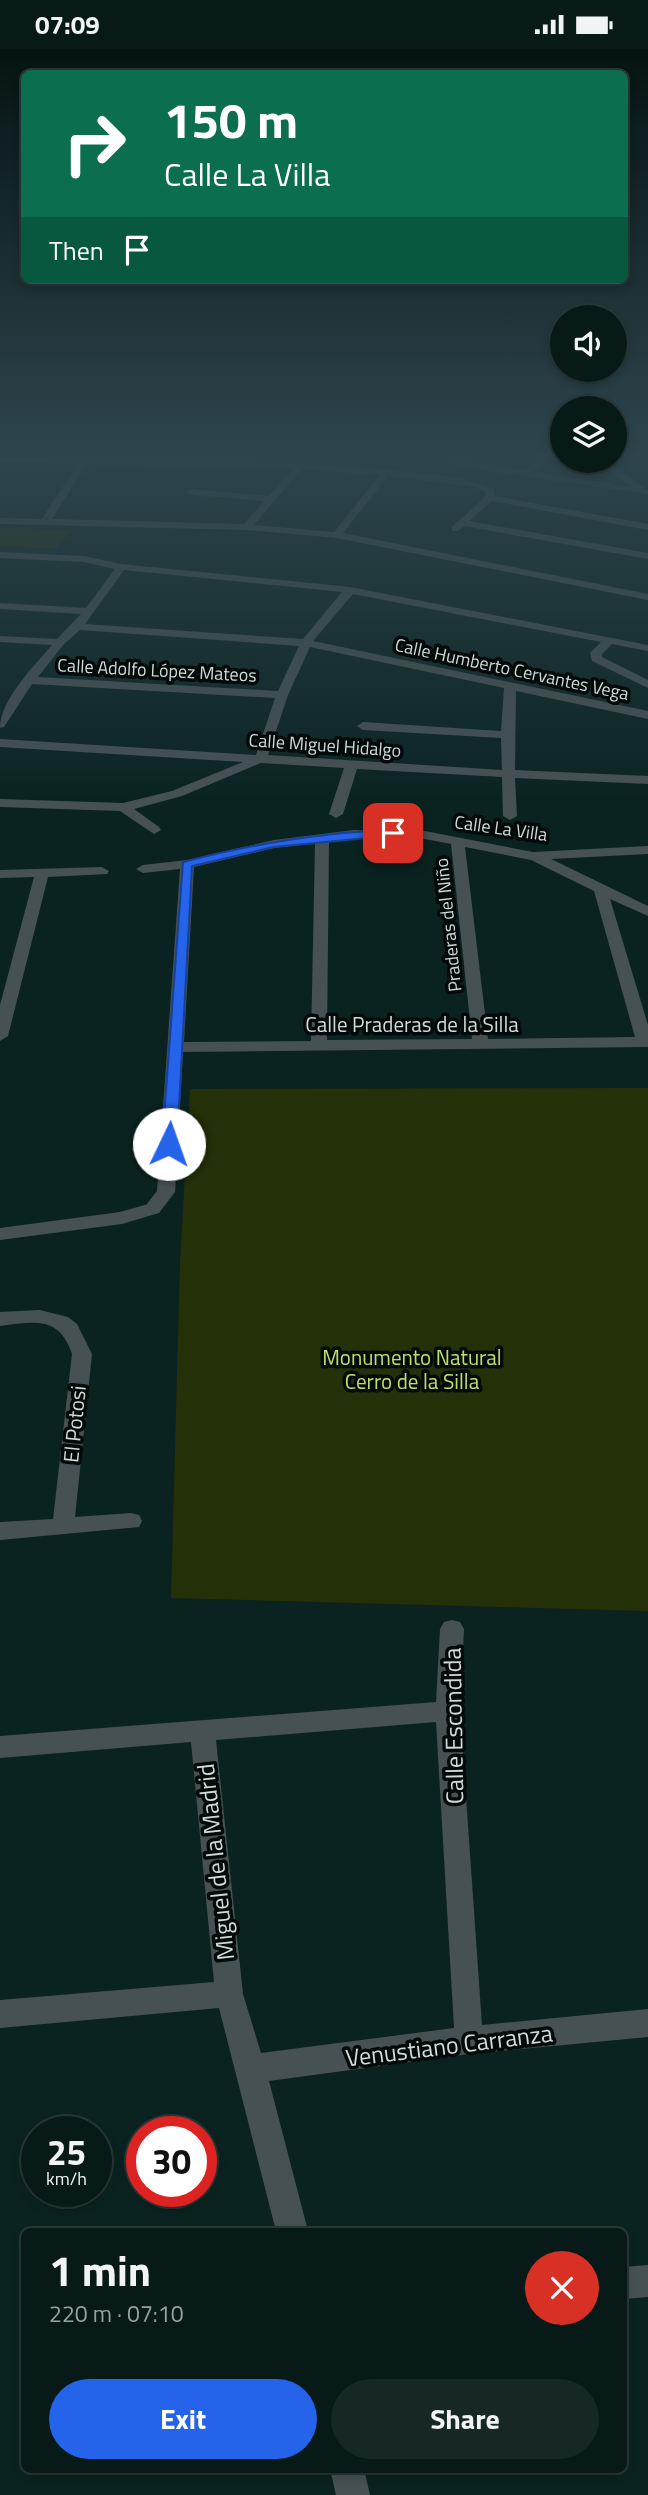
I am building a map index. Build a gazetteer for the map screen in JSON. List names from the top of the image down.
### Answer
{
  "streets": {
    "street": [
      "Calle Humberto Cervantes Vega",
      "Calle Adolfo López Mateos",
      "Calle Miguel Hidalgo",
      "Calle La Villa",
      "Praderas del Niño",
      "Calle Praderas de la Silla",
      "El Potosi",
      "Calle Escondida",
      "Miguel de la Madrid",
      "Venustiano Carranza"
    ]
  },
  "crossings": [
    ["Calle La Villa", "Praderas del Niño"],
    ["Praderas del Niño", "Calle Praderas de la Silla"],
    ["Calle Escondida", "Venustiano Carranza"],
    ["Miguel de la Madrid", "Venustiano Carranza"]
  ],
  "parks": ["Monumento Natural Cerro de la Silla"],
  "page": {
    "status": "07:09",
    "turn": ["150 m", "Calle La Villa"],
    "then": "Then",
    "speed": "25 km/h",
    "limit": "30",
    "heading": ["1 min", "220 m · 07:10"],
    "buttons": ["Exit", "Share"]
  }
}
